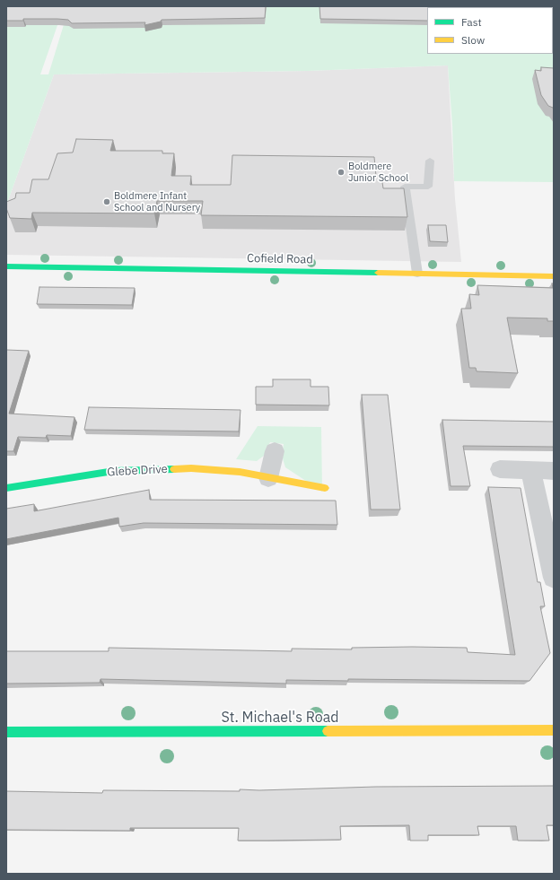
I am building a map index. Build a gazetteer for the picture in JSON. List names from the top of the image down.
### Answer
{
  "streets": {
    "street": ["Cofield Road", "Glebe Drive", "St. Michael's Road"]
  },
  "places": ["Boldmere Junior School", "Boldmere Infant School and Nursery"],
  "legend": ["Fast", "Slow"]
}
